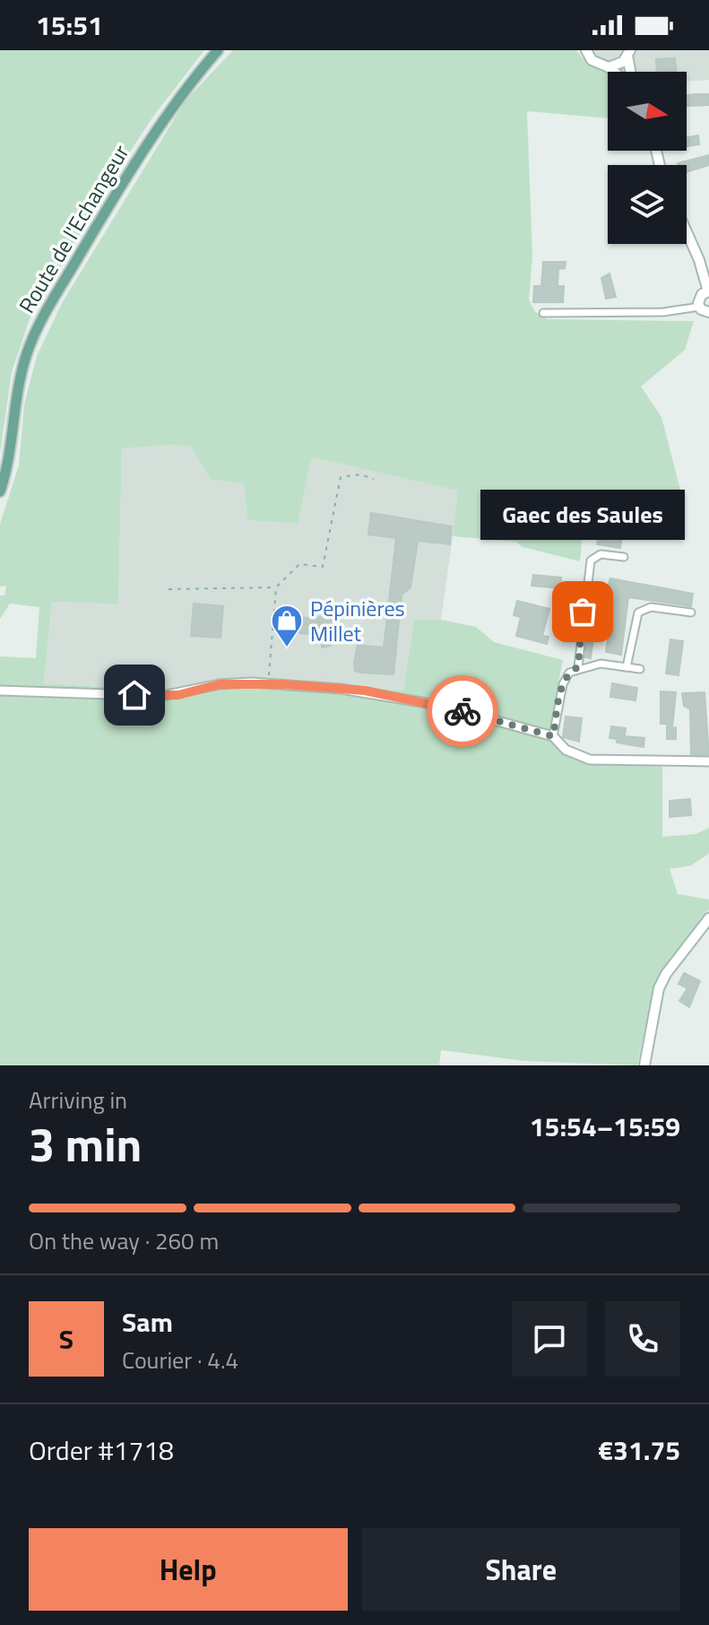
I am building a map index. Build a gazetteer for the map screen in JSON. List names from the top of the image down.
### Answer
{
  "streets": {
    "main road": ["Route de l'Echangeur"]
  },
  "places": {
    "other": ["Gaec des Saules"],
    "shop": ["Pépinières Millet"]
  },
  "north": "right",
  "page": {
    "status": "15:51",
    "bubble": "Gaec des Saules",
    "heading": ["3 min", "Arriving in", "15:54–15:59"],
    "panel": [
      "Sam",
      "Courier · 4.4",
      "Order #1718",
      "€31.75"
    ],
    "bar": "On the way · 260 m",
    "round": "S",
    "buttons": ["Help", "Share"]
  }
}
